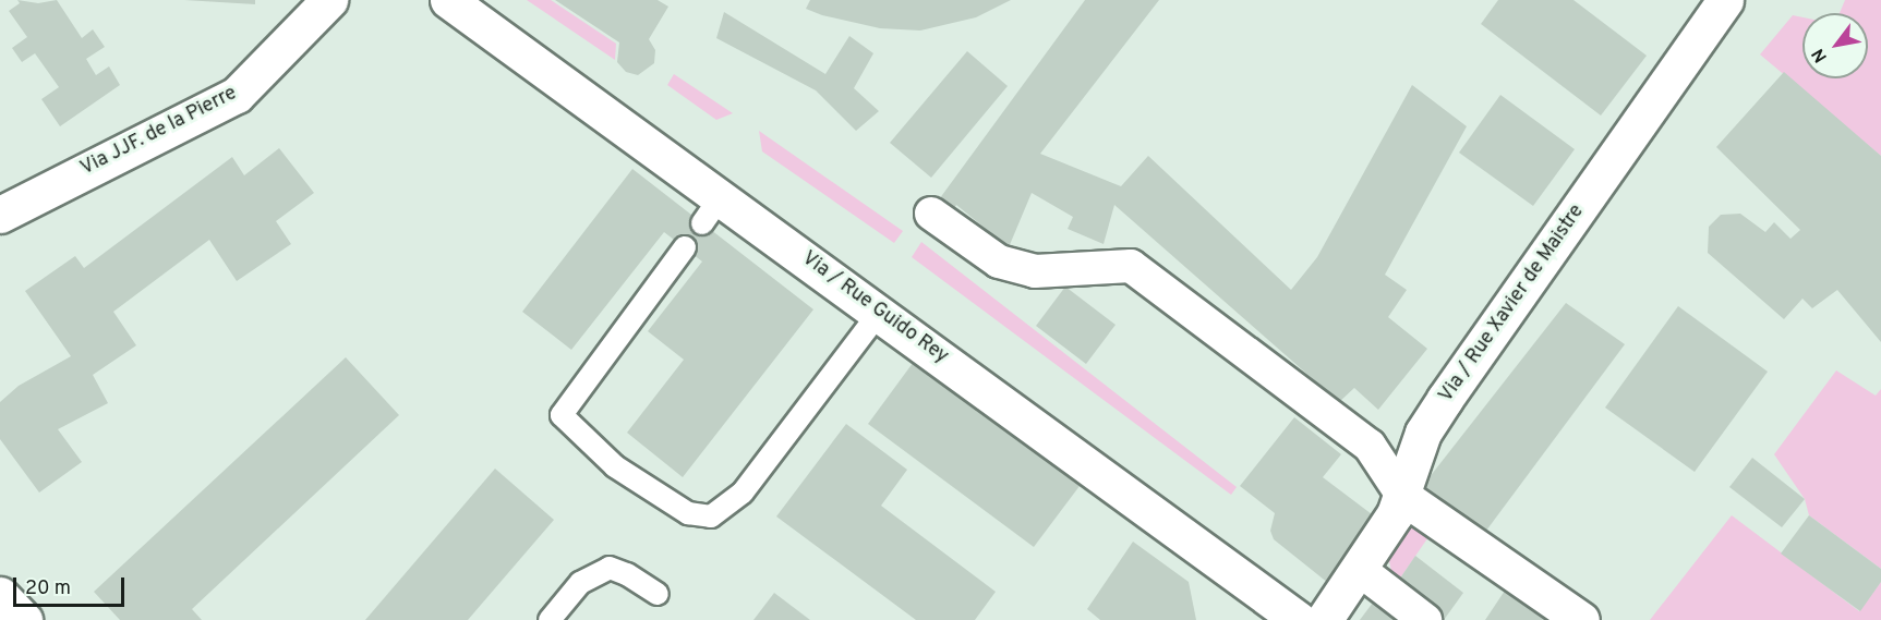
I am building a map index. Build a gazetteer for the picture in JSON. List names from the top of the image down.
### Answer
{
  "streets": {
    "street": ["Via JJF. de la Pierre", "Via / Rue Xavier de Maistre", "Via / Rue Guido Rey"]
  },
  "scale_bar": "20 m",
  "north": "bottom left"
}
